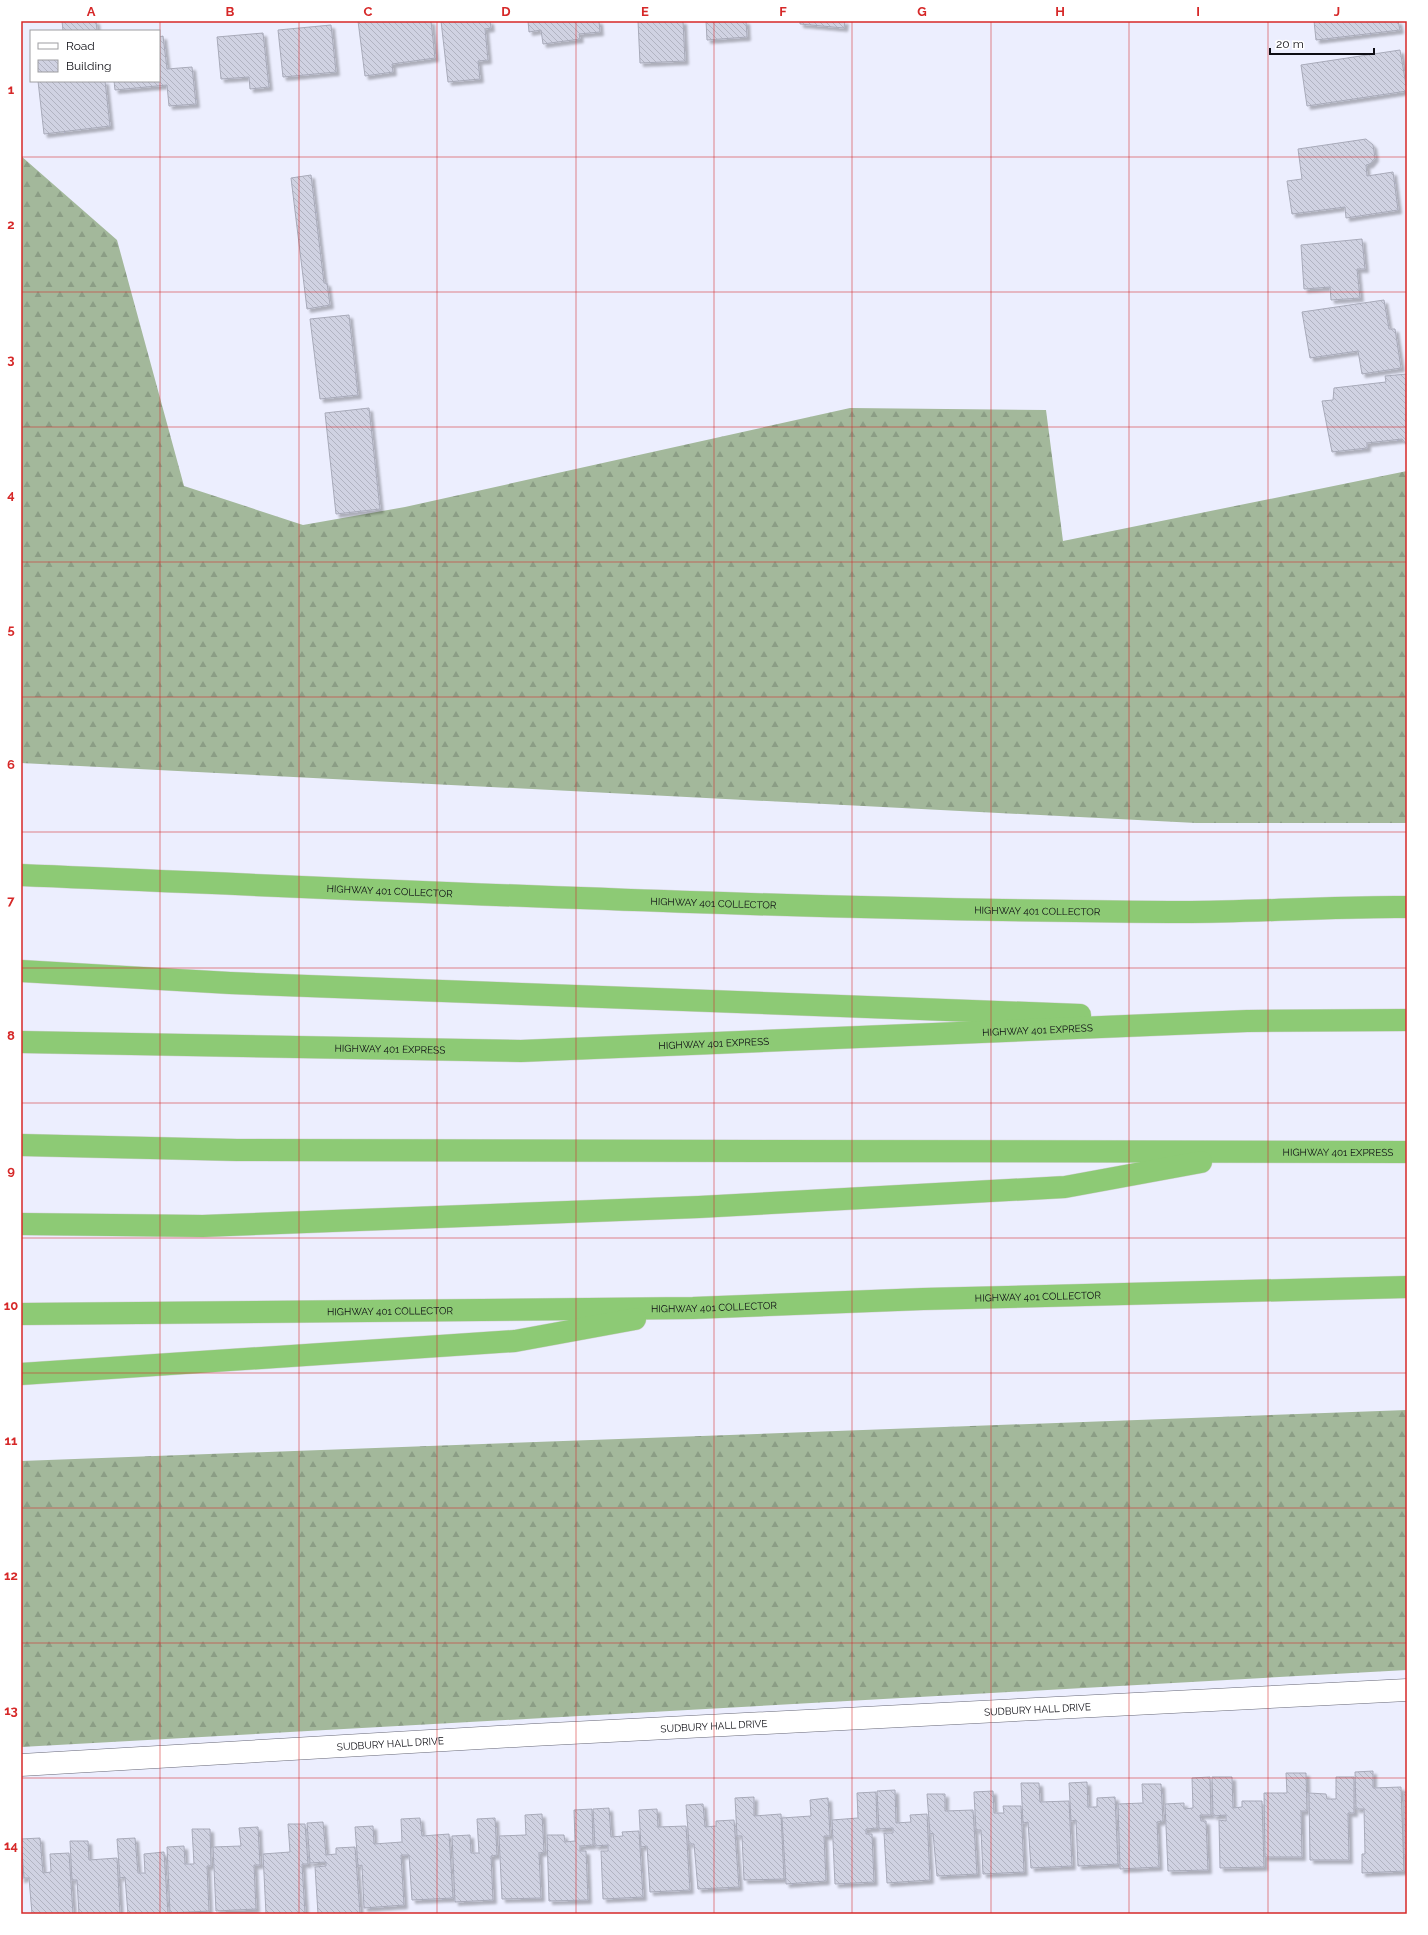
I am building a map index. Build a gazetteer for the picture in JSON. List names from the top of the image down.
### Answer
{
  "streets": {
    "highway": ["HIGHWAY 401 COLLECTOR", "HIGHWAY 401 EXPRESS"],
    "street": ["SUDBURY HALL DRIVE"]
  },
  "legend": ["Road", "Building"],
  "scale_bar": "20 m",
  "grid": {
    "columns": [
      "A",
      "B",
      "C",
      "D",
      "E",
      "F",
      "G",
      "H",
      "I",
      "J"
    ],
    "rows": [
      "1",
      "2",
      "3",
      "4",
      "5",
      "6",
      "7",
      "8",
      "9",
      "10",
      "11",
      "12",
      "13",
      "14"
    ]
  }
}
